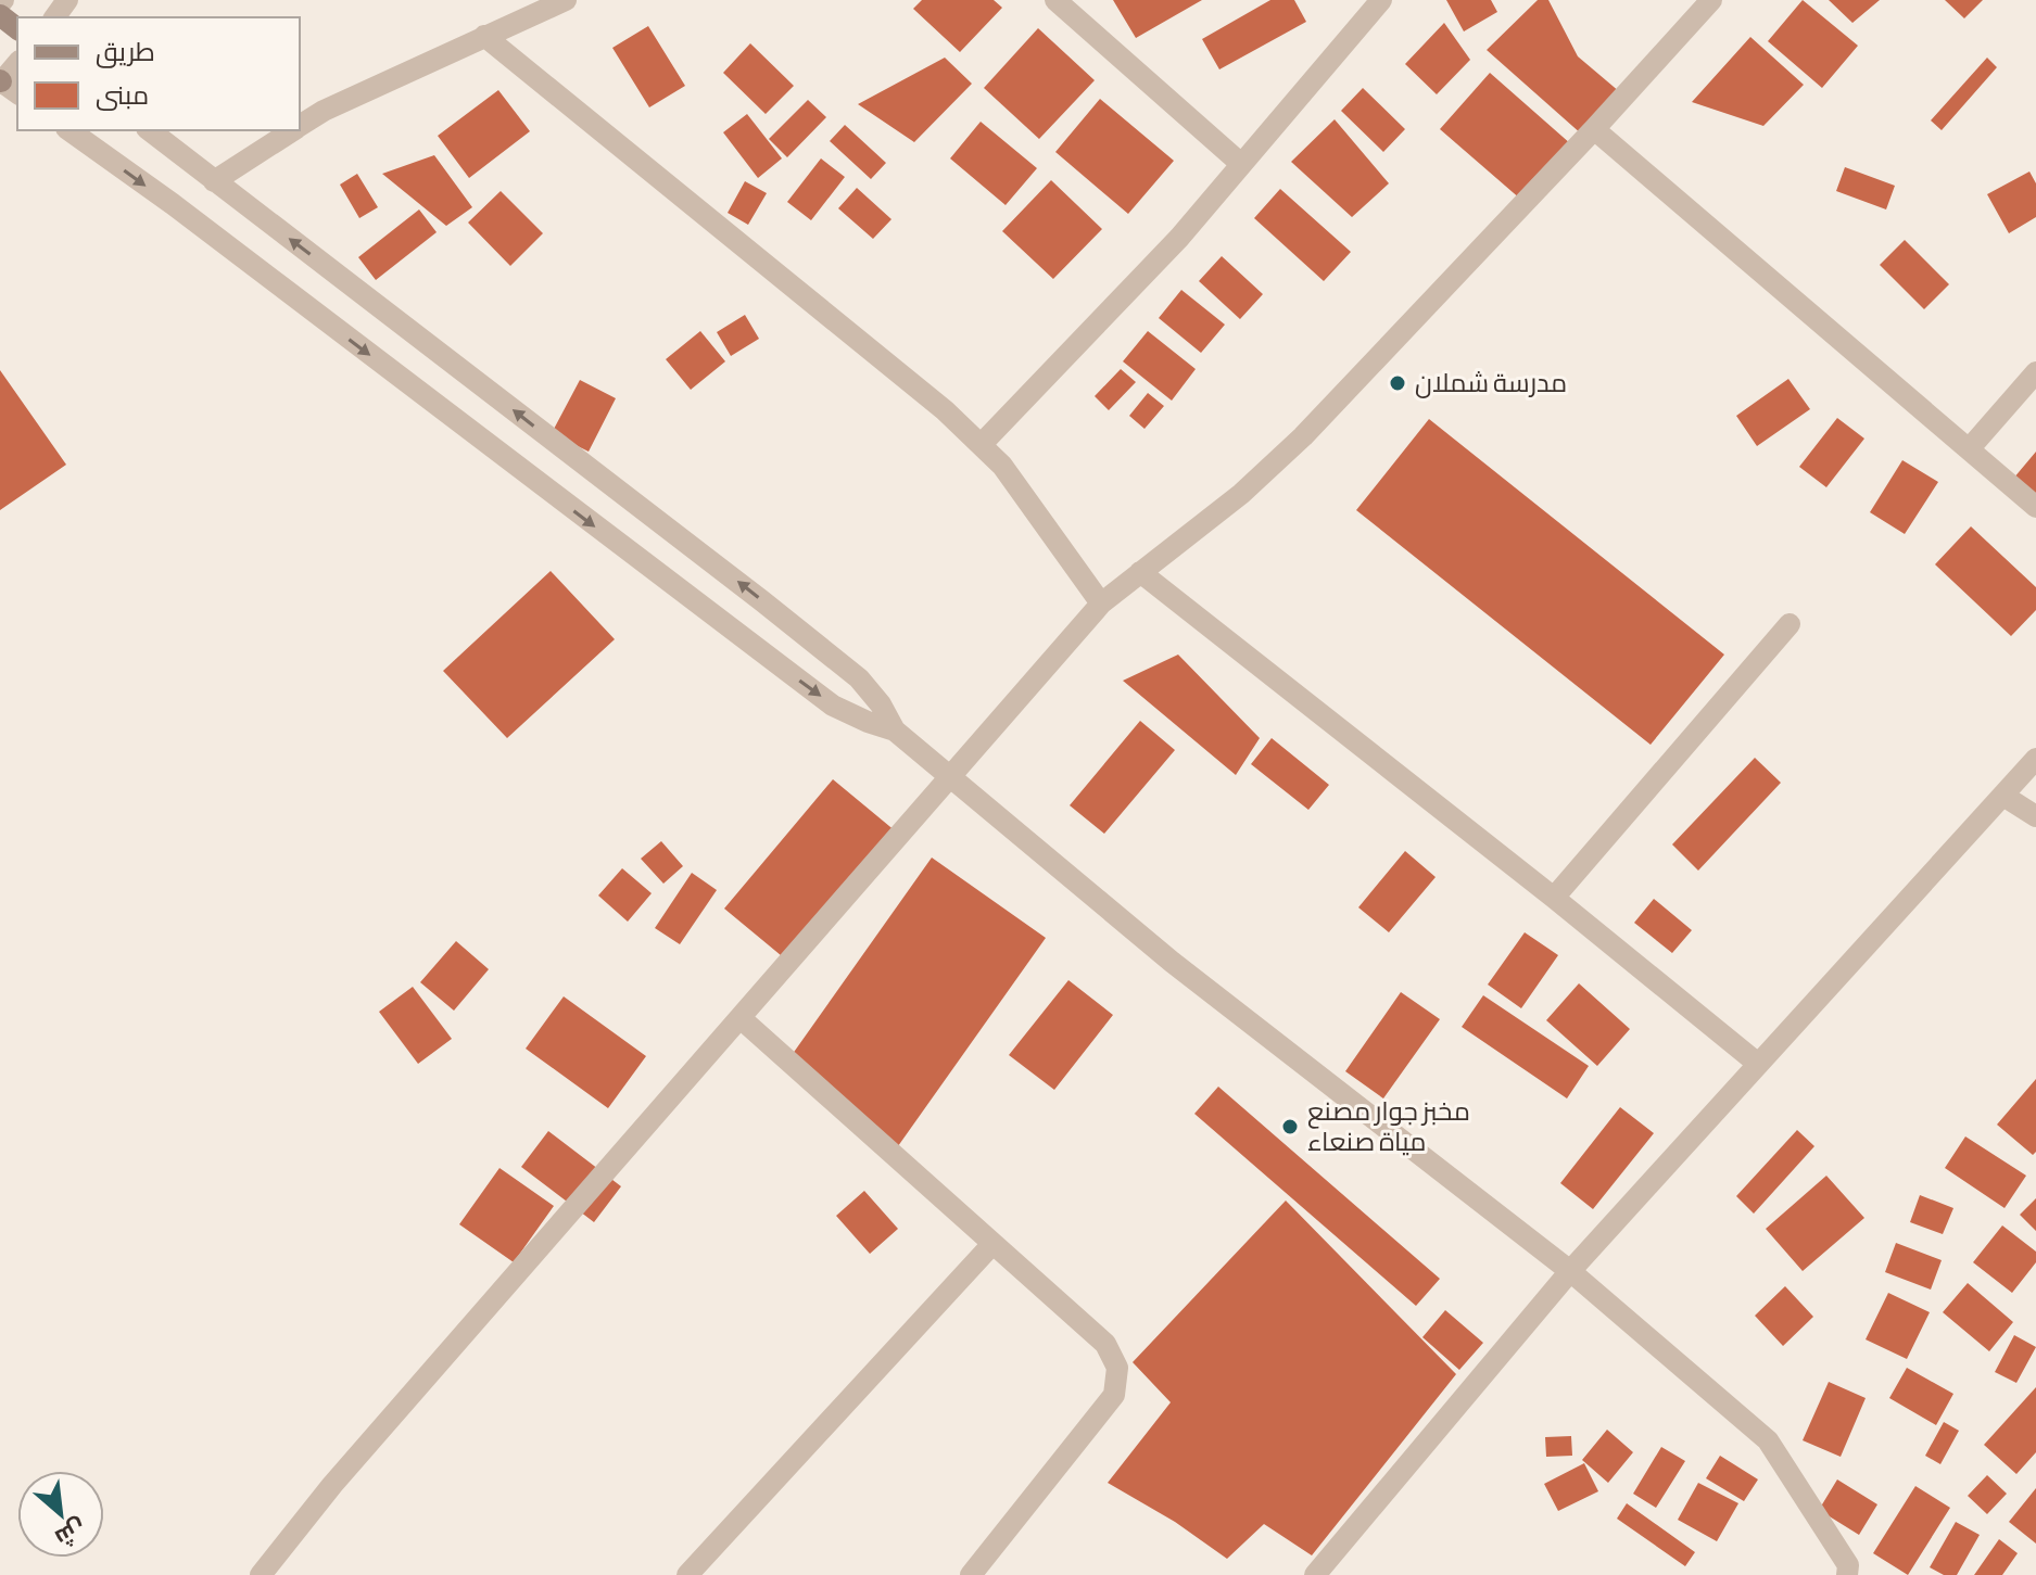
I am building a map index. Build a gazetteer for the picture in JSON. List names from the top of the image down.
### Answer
{
  "places": ["مدرسة شملان", "مخبز جوار مصنع مياة صنعاء"],
  "legend": ["طريق", "مبنى"],
  "north": "bottom right"
}
